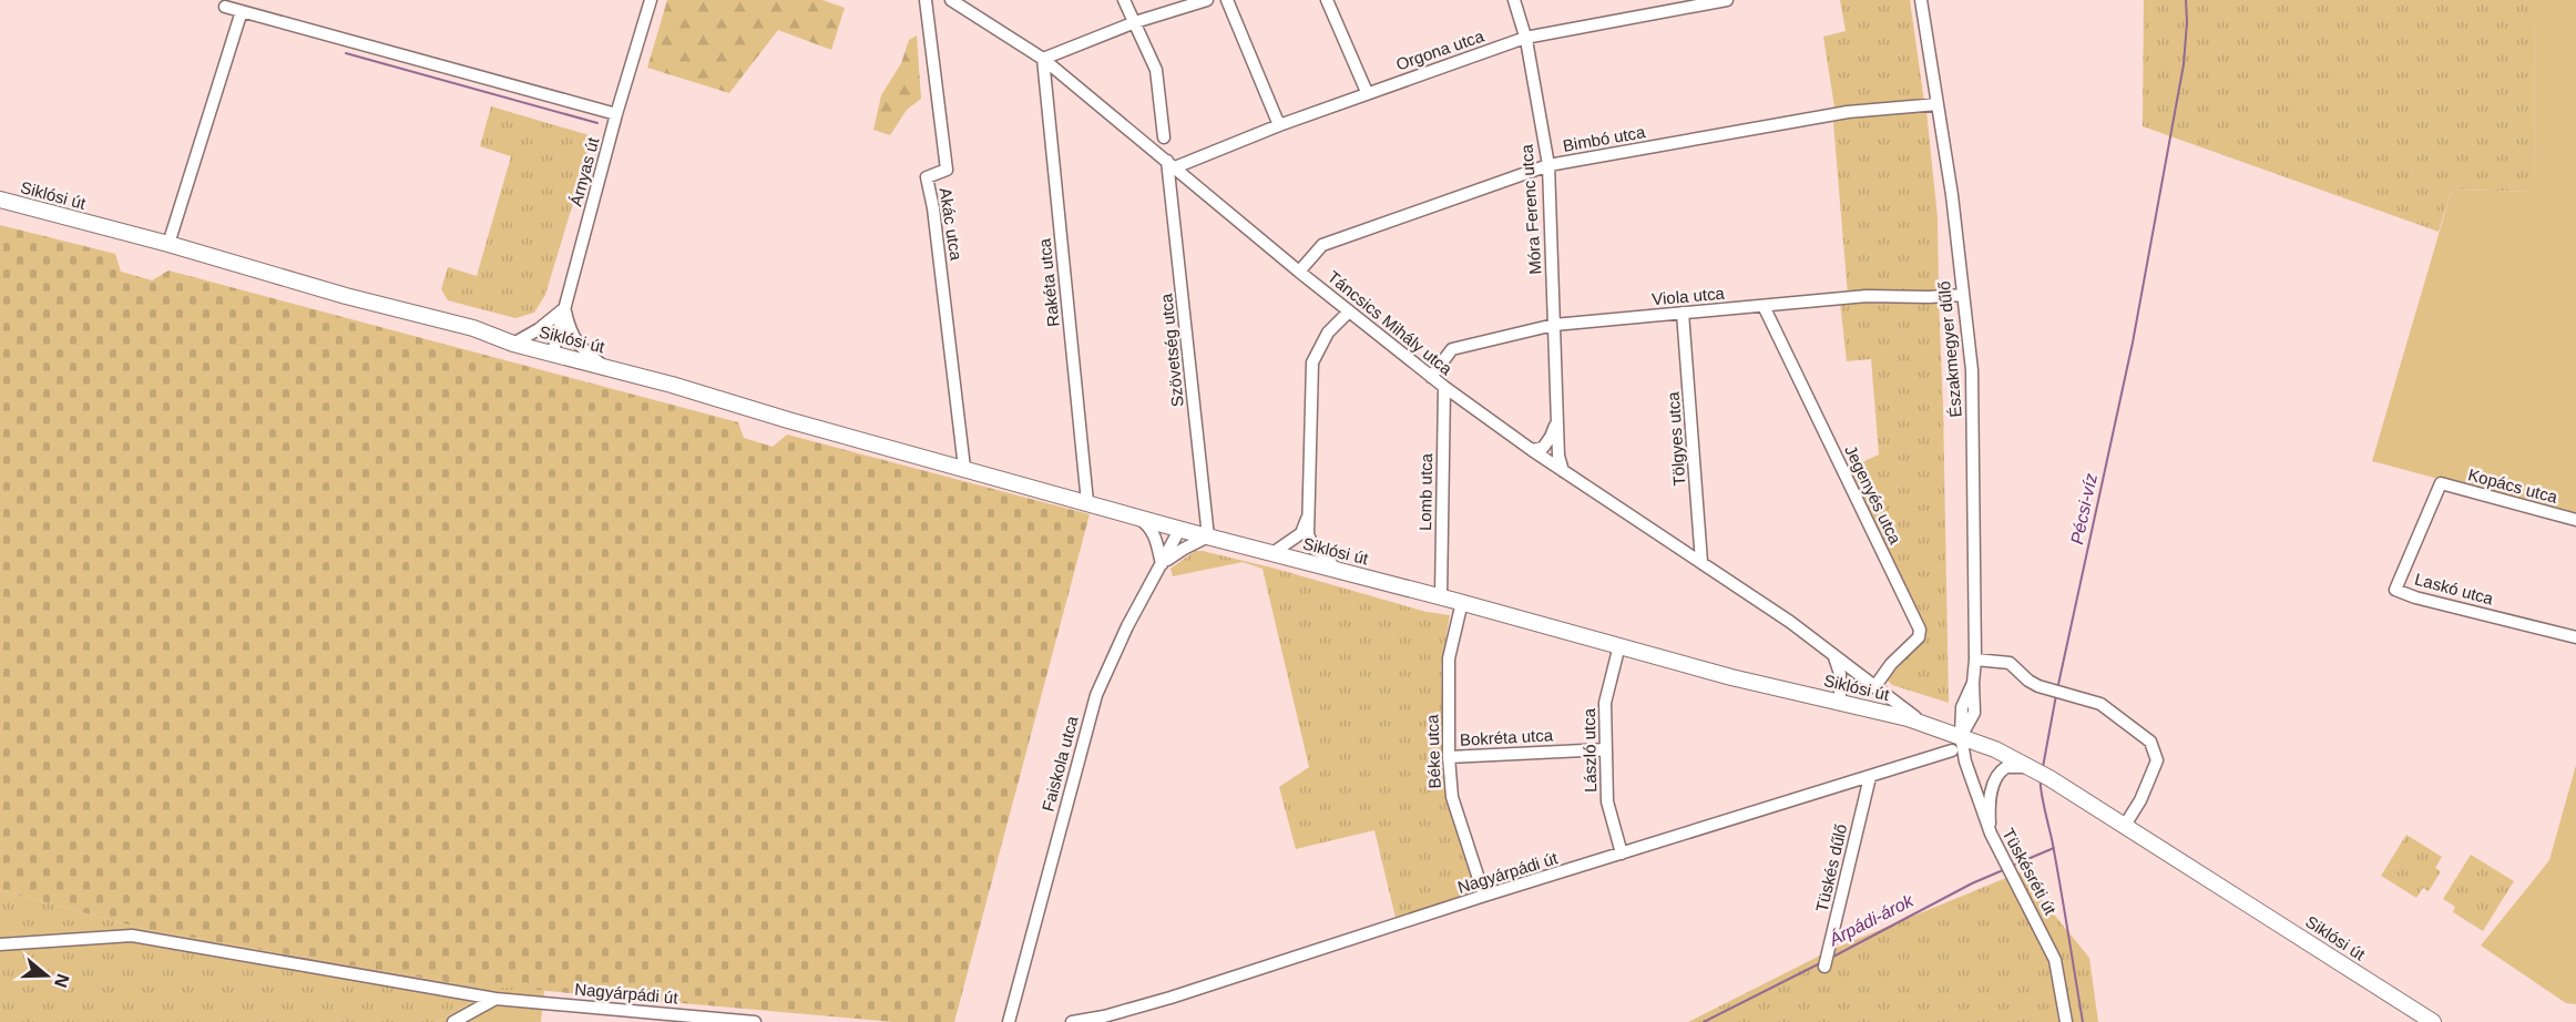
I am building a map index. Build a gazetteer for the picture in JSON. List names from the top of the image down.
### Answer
{
  "streets": {
    "main road": ["Siklósi út"],
    "street": [
      "Orgona utca",
      "Bimbó utca",
      "Árnyas út",
      "Móra Ferenc utca",
      "Akác utca",
      "Rakéta utca",
      "Viola utca",
      "Táncsics Mihály utca",
      "Északmegyer dűlő",
      "Szövetség utca",
      "Tölgyes utca",
      "Kopács utca",
      "Lomb utca",
      "Jegenyés utca",
      "Laskó utca",
      "Bokréta utca",
      "László utca",
      "Béke utca",
      "Faiskola utca",
      "Tüskés dűlő",
      "Tüskésréti út",
      "Nagyárpádi út"
    ]
  },
  "crossings": [
    ["Orgona utca", "Móra Ferenc utca"],
    ["Orgona utca", "Táncsics Mihály utca"],
    ["Orgona utca", "Szövetség utca"],
    ["Bimbó utca", "Móra Ferenc utca"],
    ["Bimbó utca", "Táncsics Mihály utca"],
    ["Bimbó utca", "Északmegyer dűlő"],
    ["Árnyas út", "Siklósi út"],
    ["Siklósi út", "Akác utca"],
    ["Siklósi út", "Rakéta utca"],
    ["Siklósi út", "Táncsics Mihály utca"],
    ["Siklósi út", "Északmegyer dűlő"],
    ["Siklósi út", "Szövetség utca"],
    ["Siklósi út", "Lomb utca"],
    ["Siklósi út", "László utca"],
    ["Siklósi út", "Béke utca"],
    ["Siklósi út", "Faiskola utca"],
    ["Siklósi út", "Tüskésréti út"],
    ["Móra Ferenc utca", "Viola utca"],
    ["Móra Ferenc utca", "Táncsics Mihály utca"],
    ["Rakéta utca", "Táncsics Mihály utca"],
    ["Viola utca", "Táncsics Mihály utca"],
    ["Viola utca", "Északmegyer dűlő"],
    ["Viola utca", "Tölgyes utca"],
    ["Viola utca", "Jegenyés utca"],
    ["Táncsics Mihály utca", "Szövetség utca"],
    ["Táncsics Mihály utca", "Tölgyes utca"],
    ["Táncsics Mihály utca", "Lomb utca"],
    ["Táncsics Mihály utca", "Jegenyés utca"],
    ["Északmegyer dűlő", "Tüskésréti út"],
    ["Kopács utca", "Laskó utca"],
    ["Bokréta utca", "László utca"],
    ["Bokréta utca", "Béke utca"],
    ["László utca", "Nagyárpádi út"],
    ["Béke utca", "Nagyárpádi út"],
    ["Tüskés dűlő", "Nagyárpádi út"]
  ],
  "water": ["Pécsi-víz", "Árpádi-árok"],
  "north": "right"
}
